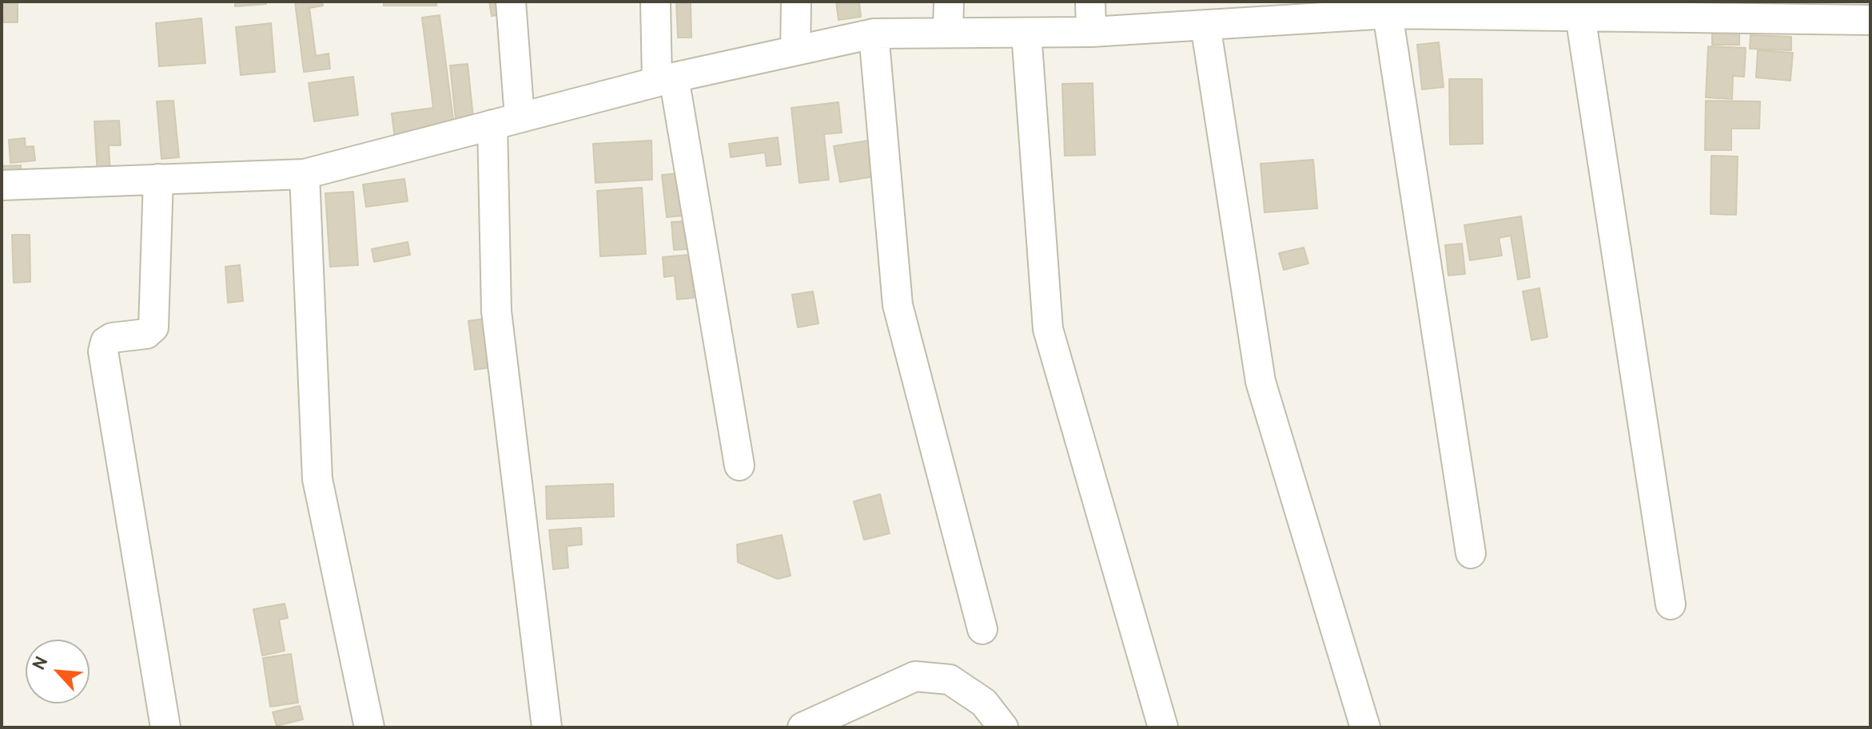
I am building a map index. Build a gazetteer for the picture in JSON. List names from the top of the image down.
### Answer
{
  "north": "top left"
}
